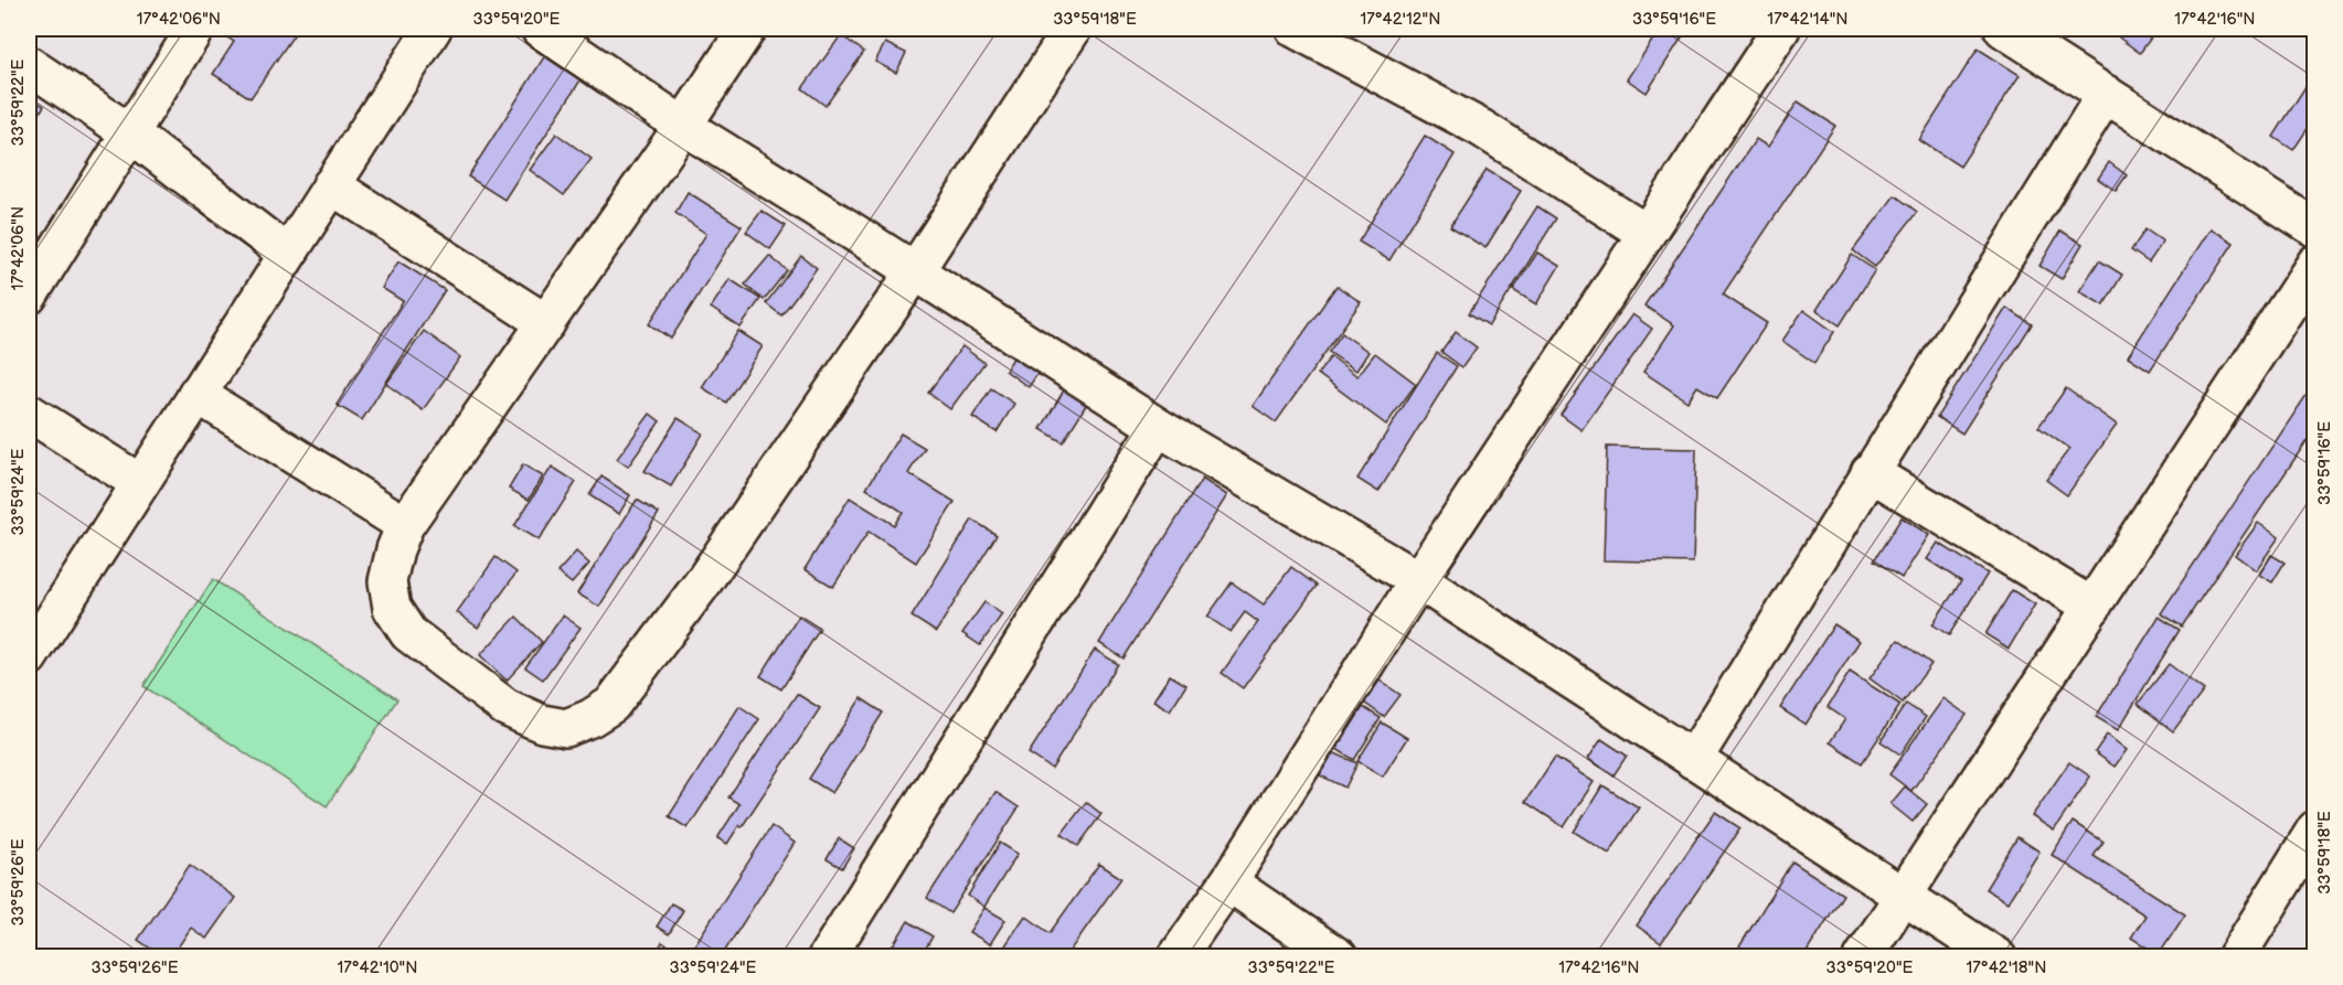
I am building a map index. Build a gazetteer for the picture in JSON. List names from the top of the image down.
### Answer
{
  "coordinates": [
    "17°42'06\"N",
    "33°59'20\"E",
    "33°59'18\"E",
    "17°42'12\"N",
    "33°59'16\"E",
    "17°42'14\"N",
    "17°42'16\"N",
    "33°59'22\"E",
    "33°59'24\"E",
    "33°59'26\"E",
    "17°42'10\"N",
    "17°42'18\"N"
  ]
}
